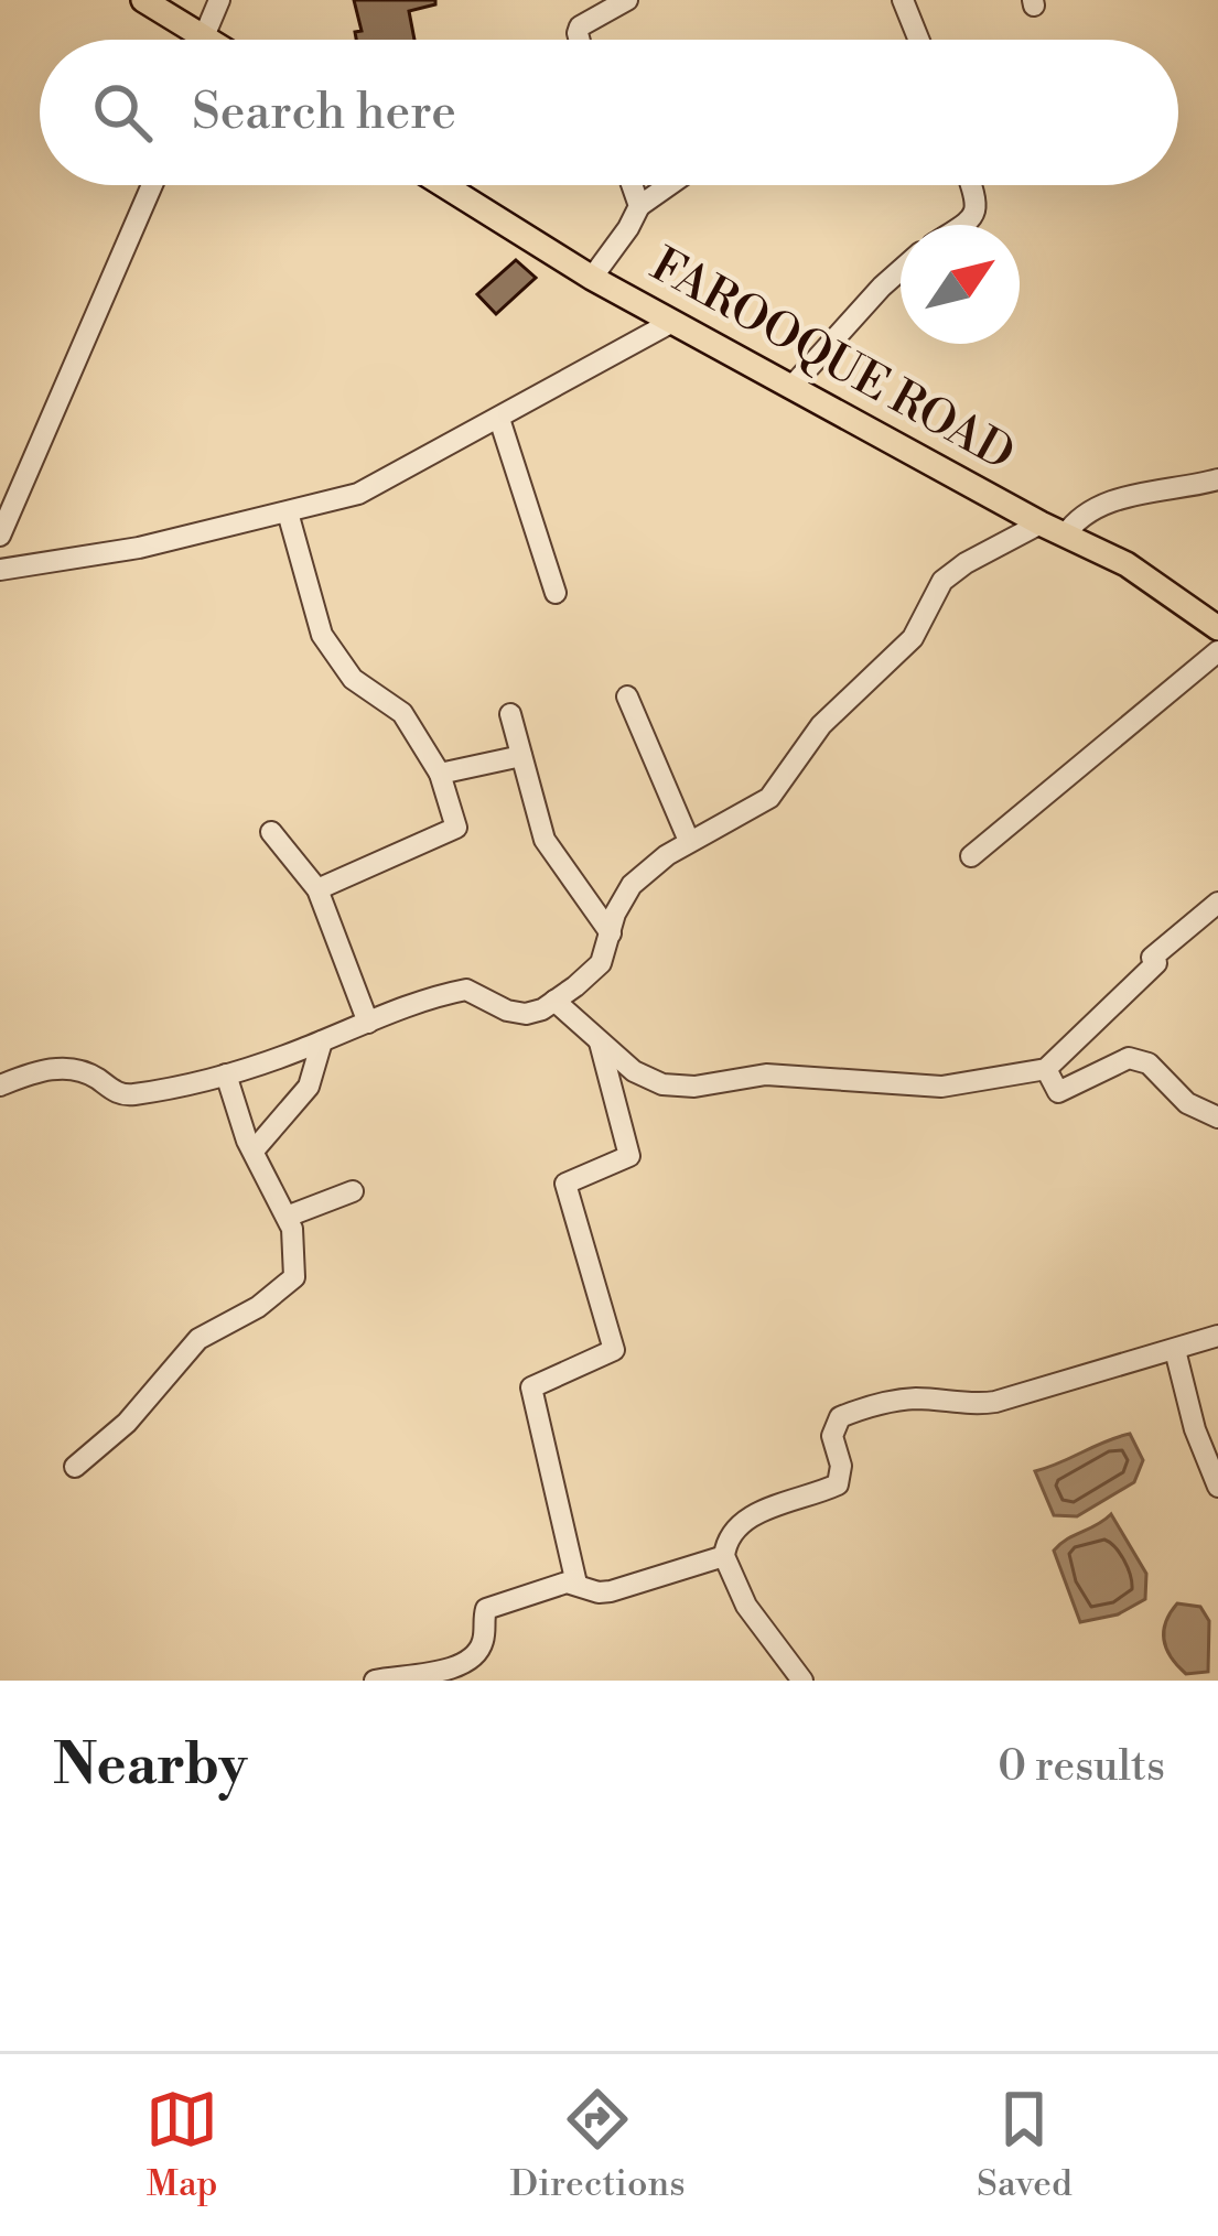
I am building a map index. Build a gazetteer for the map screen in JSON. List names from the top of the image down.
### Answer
{
  "streets": {
    "main road": ["FAROOQUE ROAD"]
  },
  "north": "top right",
  "page": {
    "search": "Search here",
    "heading": ["Nearby", "0 results"],
    "nav": ["Map", "Directions", "Saved"]
  }
}
